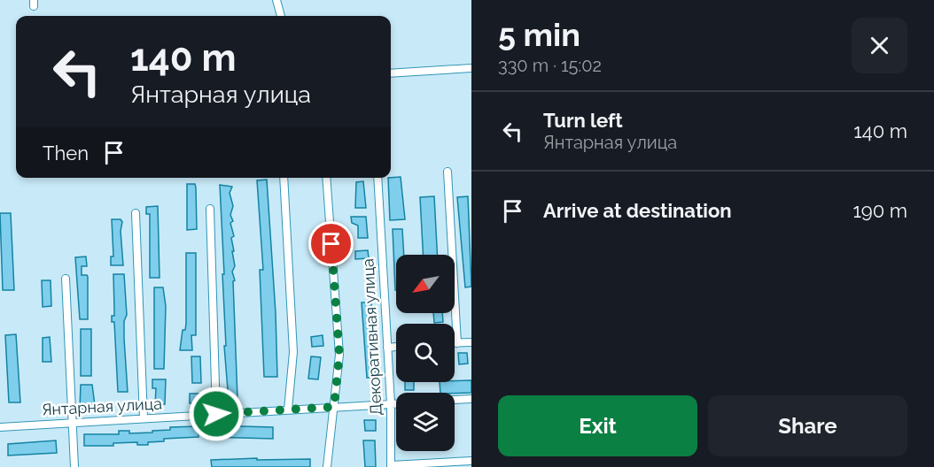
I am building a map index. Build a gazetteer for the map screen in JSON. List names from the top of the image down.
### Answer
{
  "streets": {
    "street": ["Декоративная улица", "Янтарная улица"]
  },
  "crossings": [
    ["Декоративная улица", "Янтарная улица"]
  ],
  "north": "bottom left",
  "page": {
    "heading": ["5 min", "330 m · 15:02"],
    "turn": ["140 m", "Янтарная улица"],
    "list": [
      {
        "name": "Turn left",
        "note": "Янтарная улица",
        "value": "140 m"
      },
      {
        "name": "Arrive at destination",
        "value": "190 m"
      }
    ],
    "then": "Then",
    "buttons": ["Exit", "Share"]
  }
}
